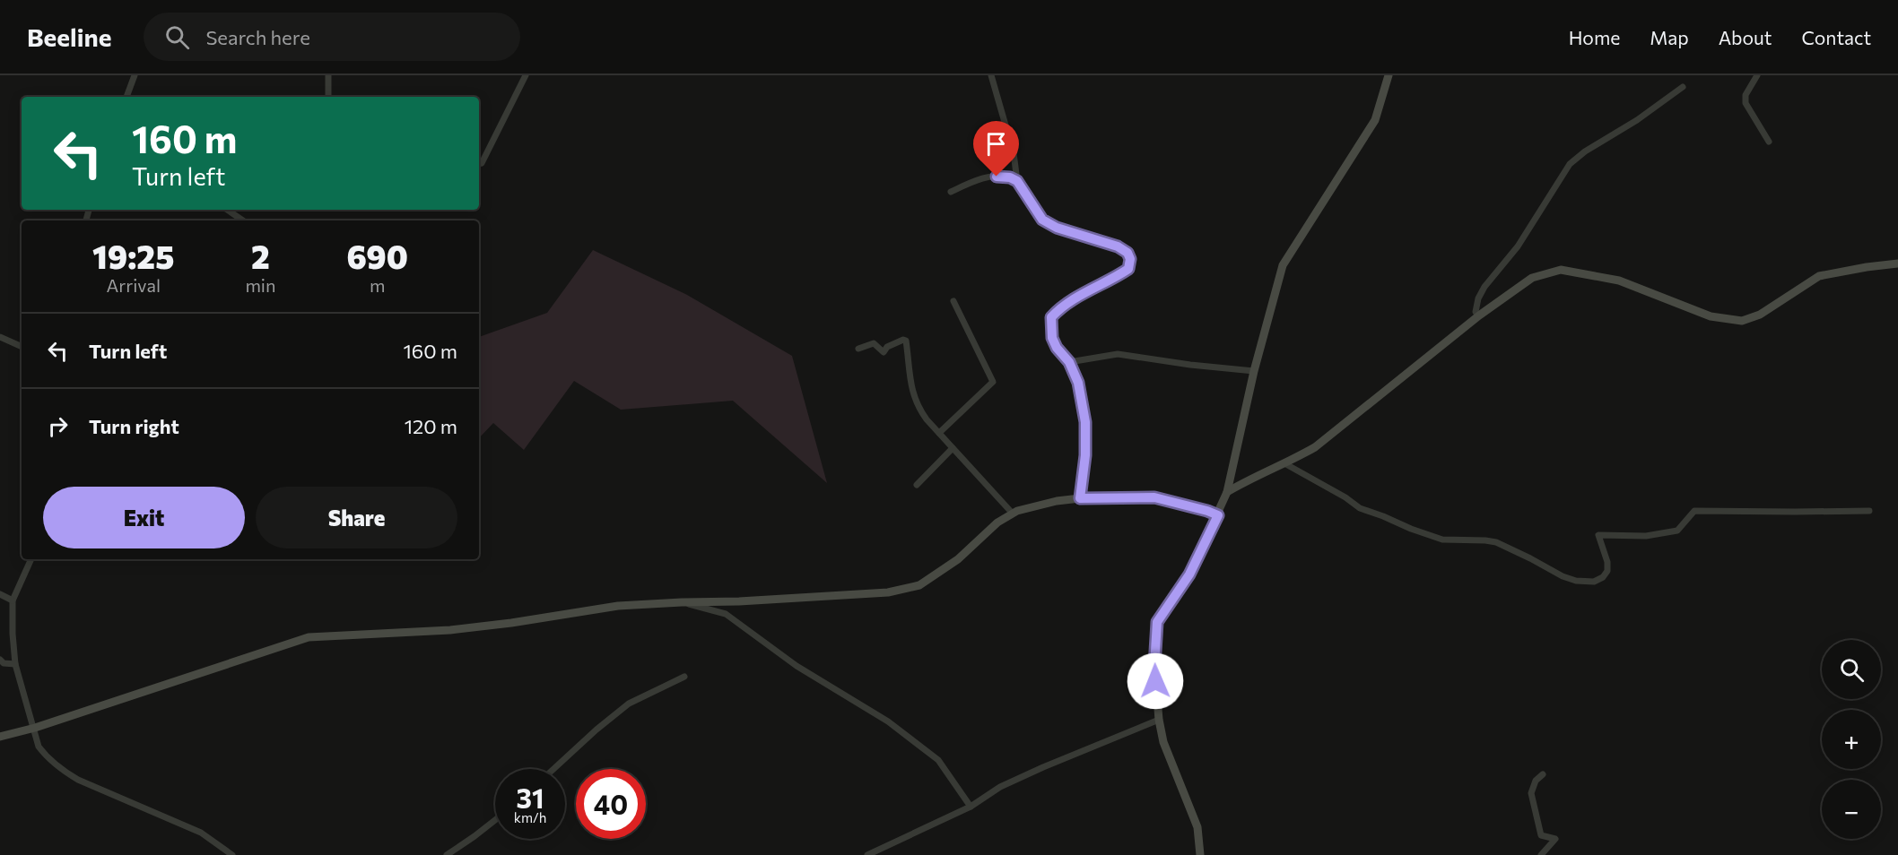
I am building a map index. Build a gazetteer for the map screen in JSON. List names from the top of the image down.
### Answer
{
  "page": {
    "header": "Beeline",
    "search": "Search here",
    "nav": [
      "Home",
      "Map",
      "About",
      "Contact"
    ],
    "turn": ["160 m", "Turn left"],
    "eta": [
      "19:25",
      "Arrival",
      "2",
      "min",
      "690",
      "m"
    ],
    "list": [
      {
        "name": "Turn left",
        "value": "160 m"
      },
      {
        "name": "Turn right",
        "value": "120 m"
      }
    ],
    "buttons": ["Exit", "Share"],
    "map_buttons": ["+", "−"],
    "speed": "31 km/h",
    "limit": "40"
  }
}
